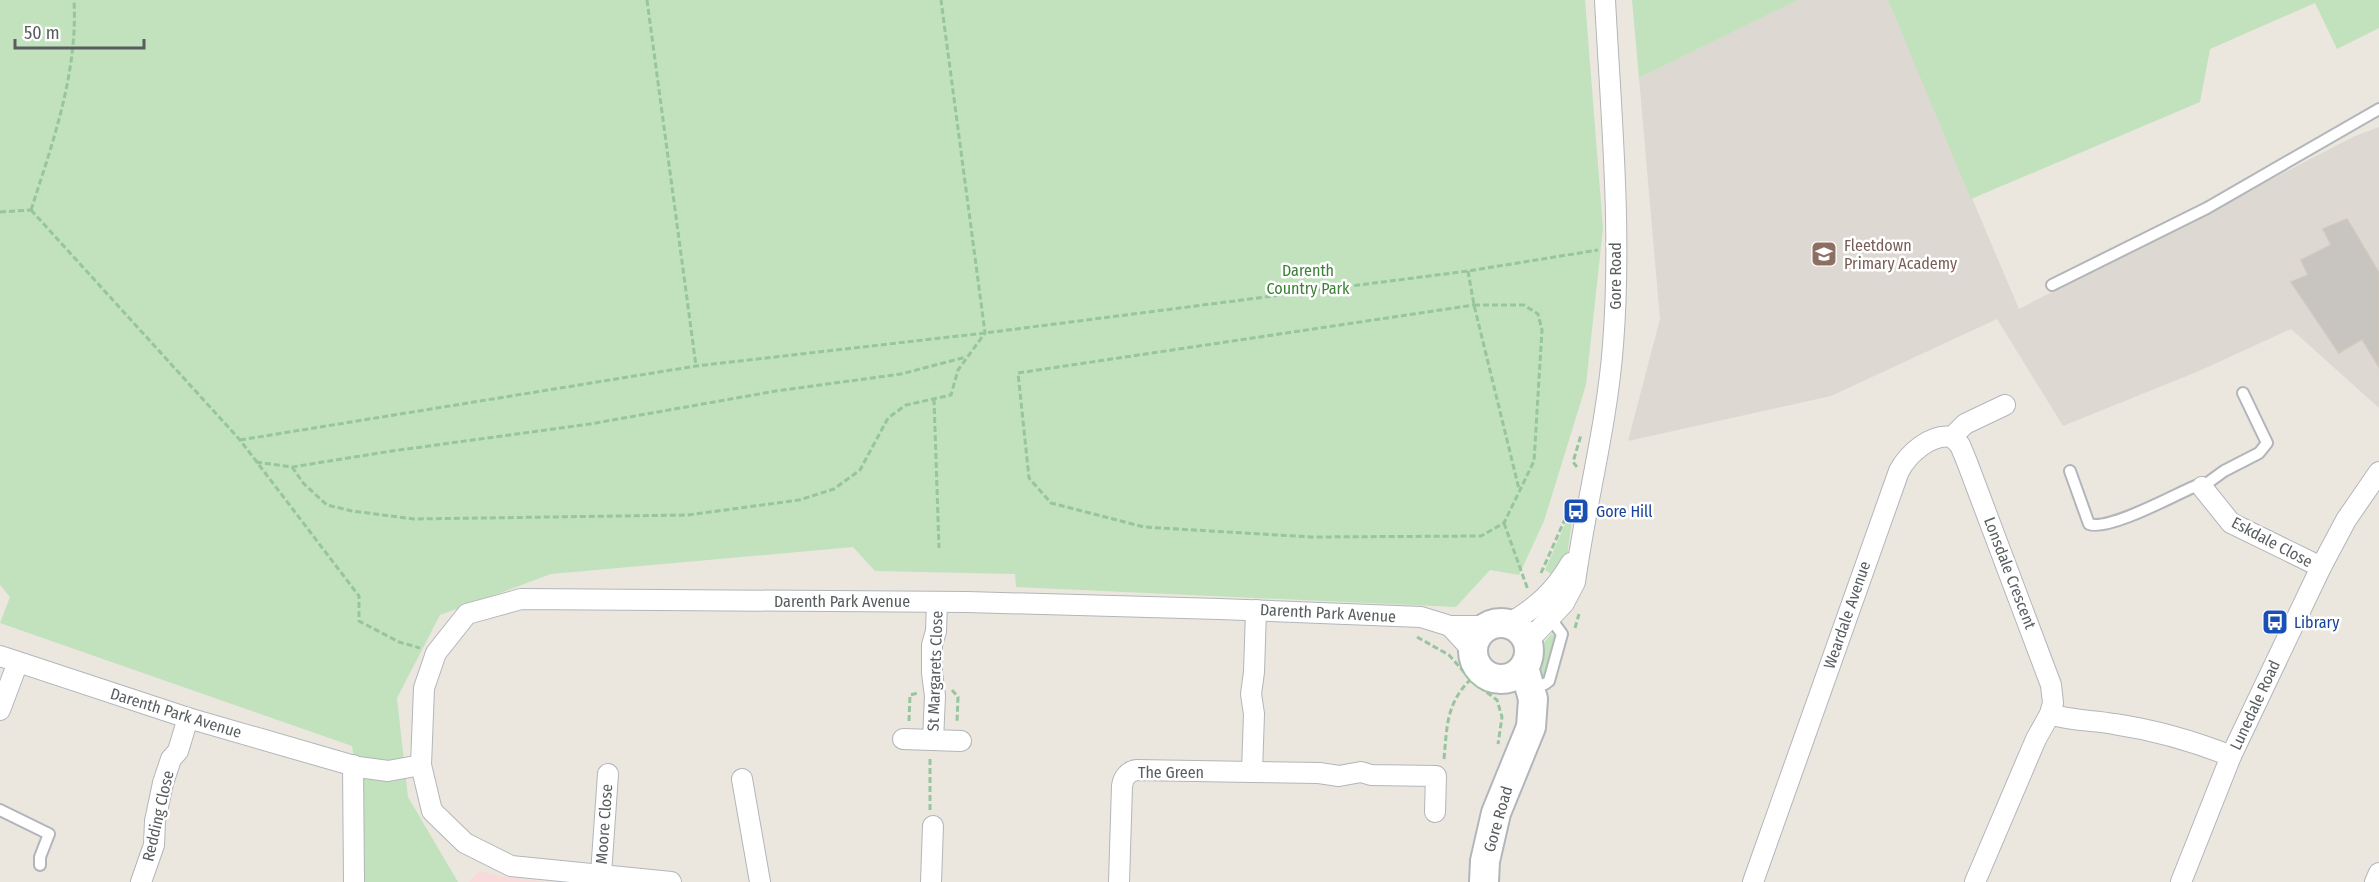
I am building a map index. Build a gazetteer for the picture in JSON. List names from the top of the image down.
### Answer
{
  "streets": {
    "street": [
      "Gore Road",
      "Eskdale Close",
      "Lonsdale Crescent",
      "Darenth Park Avenue",
      "Weardale Avenue",
      "St Margarets Close",
      "Lunedale Road",
      "The Green",
      "Redding Close",
      "Moore Close"
    ]
  },
  "crossings": [
    ["Gore Road", "Darenth Park Avenue"],
    ["Eskdale Close", "Lunedale Road"],
    ["Lonsdale Crescent", "Weardale Avenue"],
    ["Darenth Park Avenue", "St Margarets Close"],
    ["Darenth Park Avenue", "Redding Close"],
    ["Darenth Park Avenue", "Moore Close"]
  ],
  "parks": ["Darenth Country Park"],
  "places": {
    "school or university": ["Fleetdown Primary Academy"],
    "bus stop": ["Gore Hill", "Library"]
  },
  "scale_bar": "50 m"
}
